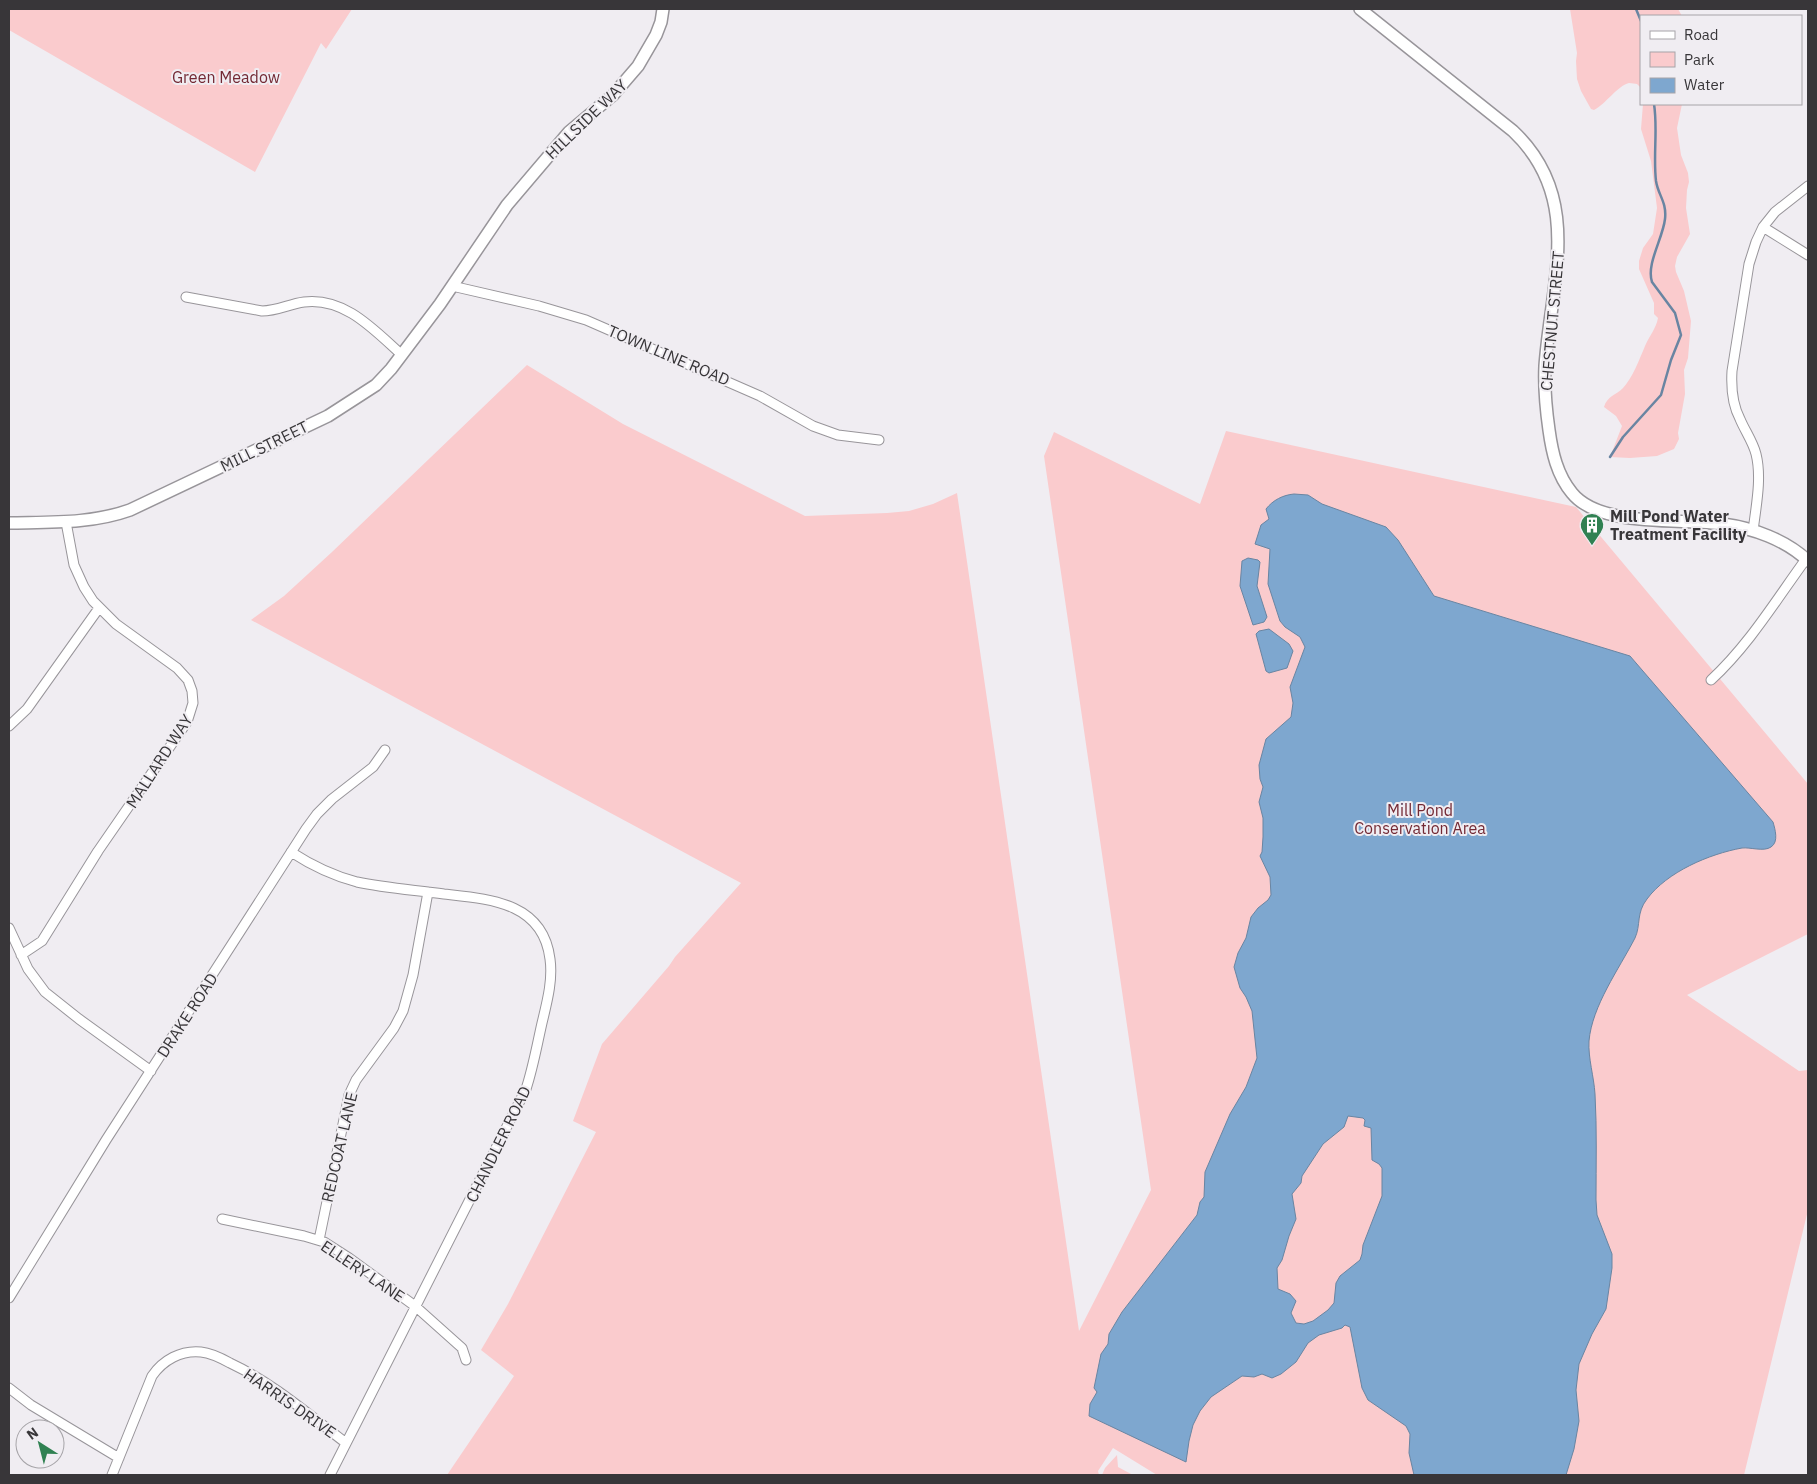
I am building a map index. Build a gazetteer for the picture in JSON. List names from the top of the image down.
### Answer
{
  "streets": {
    "street": [
      "HILLSIDE WAY",
      "CHESTNUT STREET",
      "TOWN LINE ROAD",
      "MILL STREET",
      "MALLARD WAY",
      "DRAKE ROAD",
      "CHANDLER ROAD",
      "REDCOAT LANE",
      "ELLERY LANE",
      "HARRIS DRIVE"
    ]
  },
  "crossings": [
    ["HILLSIDE WAY", "MILL STREET"],
    ["TOWN LINE ROAD", "MILL STREET"],
    ["MILL STREET", "MALLARD WAY"],
    ["DRAKE ROAD", "CHANDLER ROAD"],
    ["CHANDLER ROAD", "REDCOAT LANE"],
    ["CHANDLER ROAD", "ELLERY LANE"],
    ["CHANDLER ROAD", "HARRIS DRIVE"],
    ["REDCOAT LANE", "ELLERY LANE"]
  ],
  "parks": ["Green Meadow", "Mill Pond Conservation Area"],
  "places": {
    "building": ["Mill Pond Water Treatment Facility"]
  },
  "legend": ["Road", "Park", "Water"],
  "north": "top left"
}
